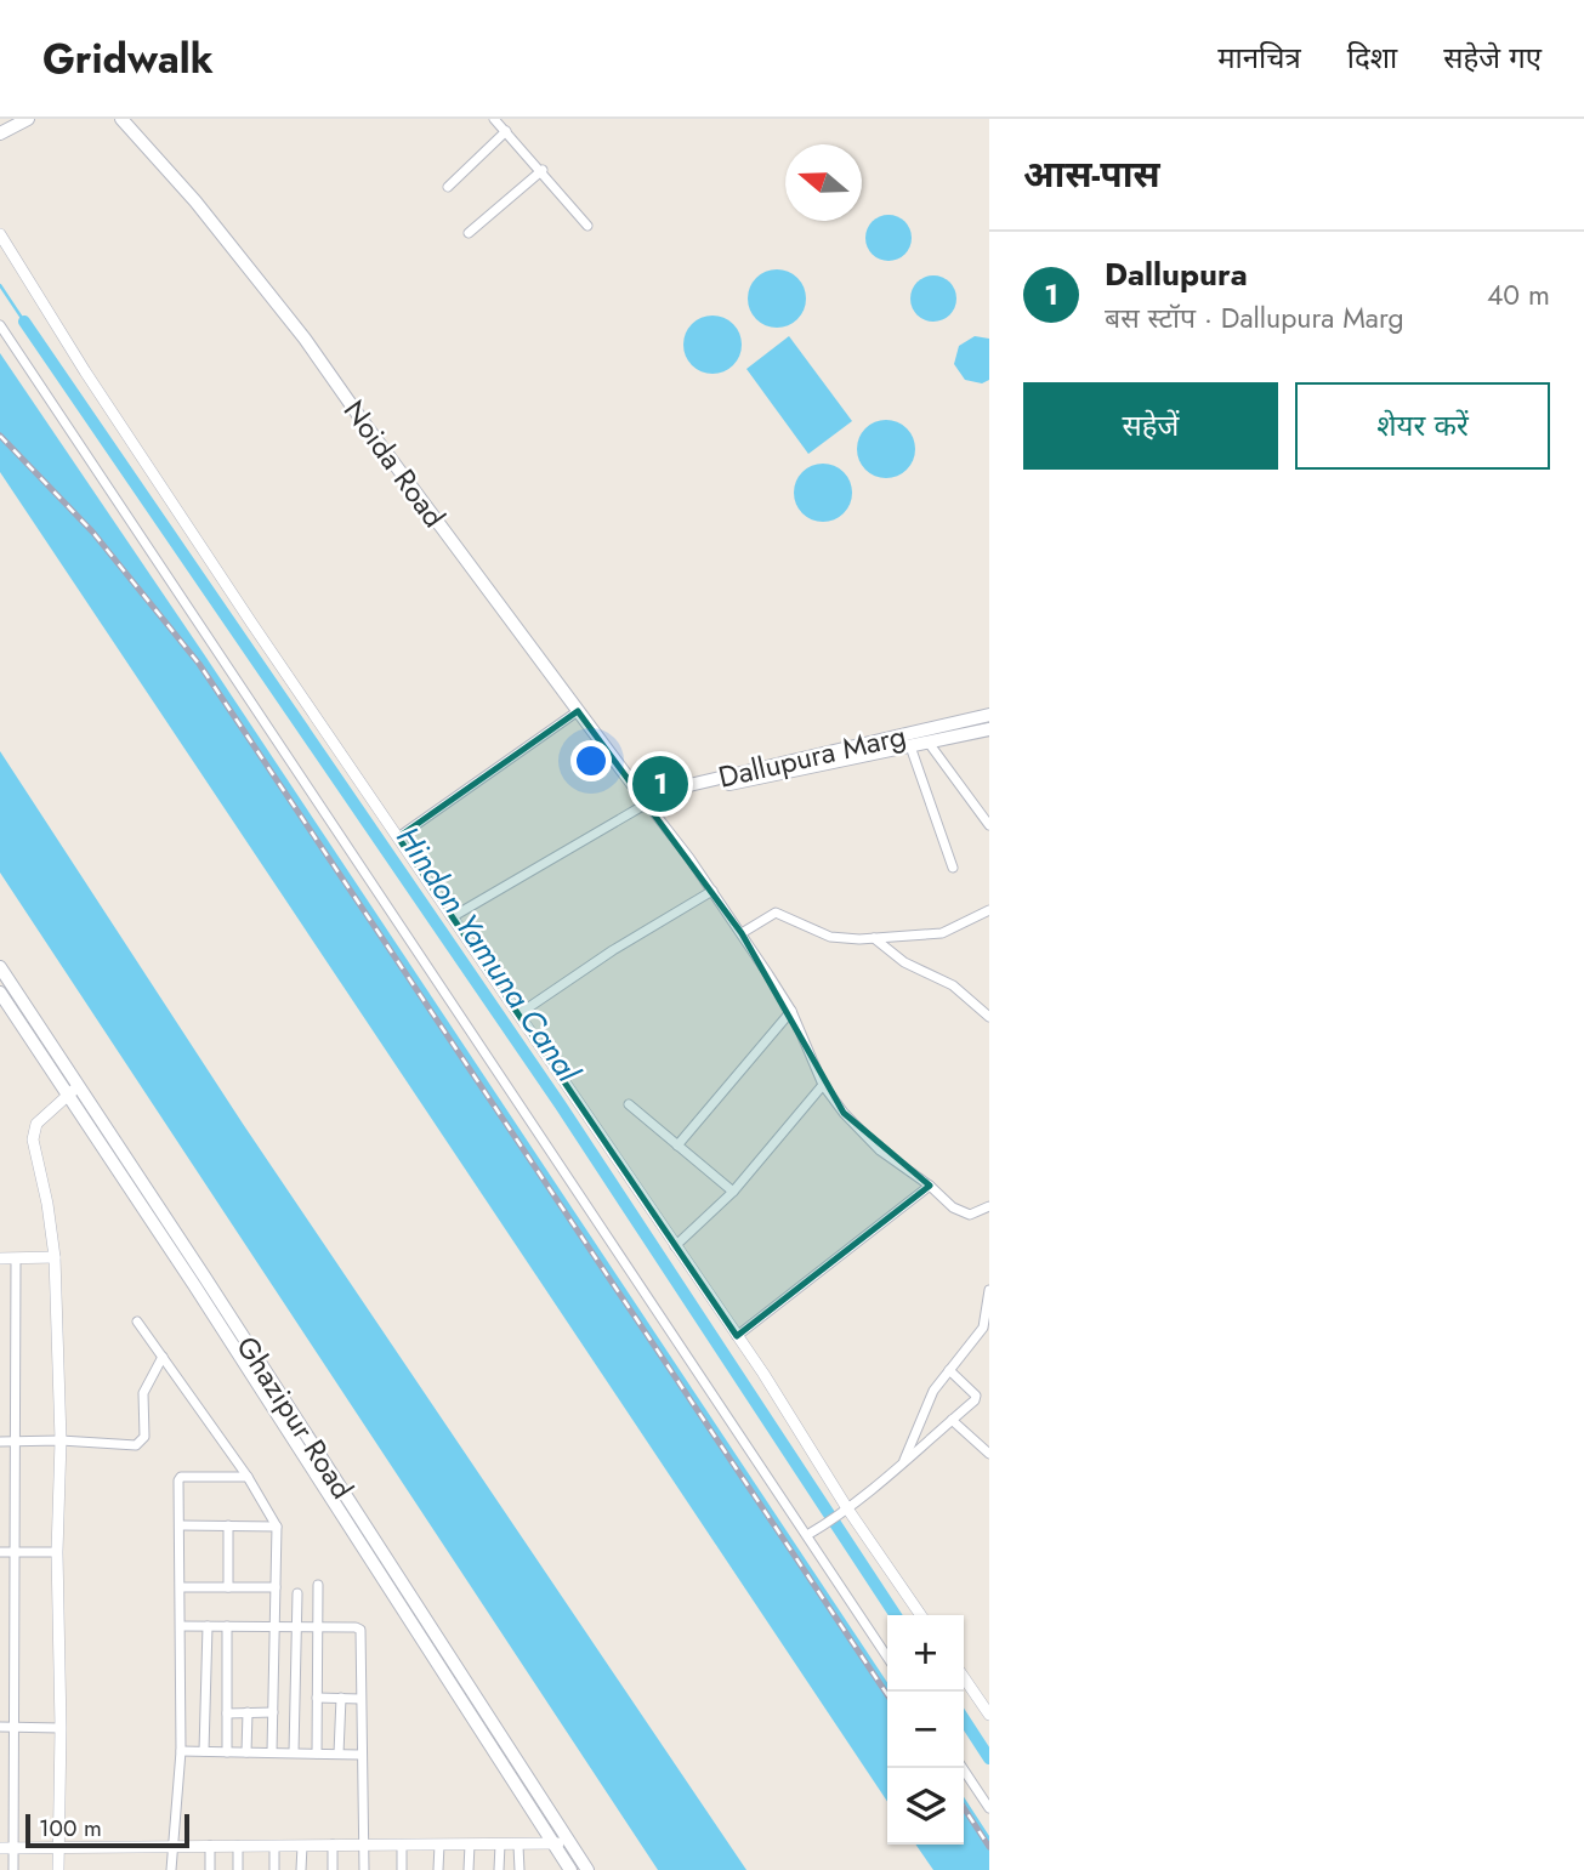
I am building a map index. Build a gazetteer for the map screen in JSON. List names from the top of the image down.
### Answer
{
  "streets": {
    "main road": ["Noida Road", "Dallupura Marg", "Ghazipur Road"]
  },
  "water": ["Hindon Yamuna Canal"],
  "scale_bar": "100 m",
  "north": "left",
  "page": {
    "header": "Gridwalk",
    "nav": ["मानचित्र", "दिशा", "सहेजे गए"],
    "heading": "आस-पास",
    "list": [
      {
        "mark": "1",
        "name": "Dallupura",
        "note": "बस स्टॉप · Dallupura Marg",
        "value": "40 m"
      }
    ],
    "buttons": ["सहेजें", "शेयर करें"],
    "pins": "1",
    "map_buttons": ["+", "−"],
    "scale": "100 m"
  }
}
